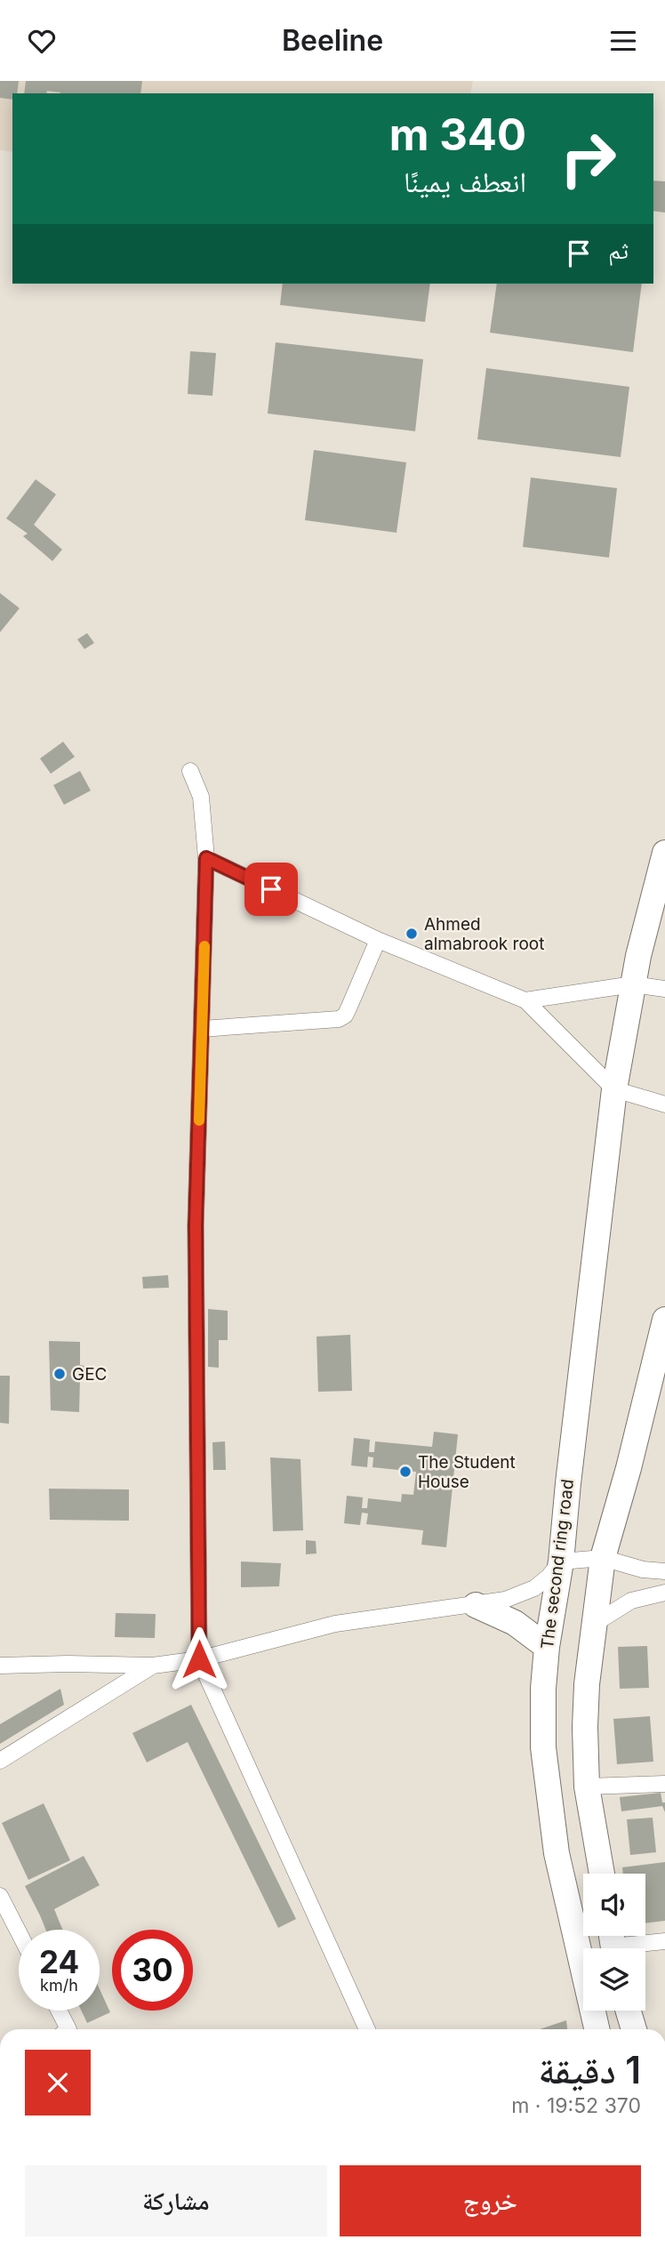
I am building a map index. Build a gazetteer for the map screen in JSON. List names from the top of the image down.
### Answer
{
  "streets": {
    "main road": ["The second ring road"]
  },
  "places": ["Ahmed almabrook root", "GEC", "The Student House"],
  "page": {
    "header": "Beeline",
    "turn": ["340 m", "انعطف يمينًا"],
    "then": "ثم",
    "speed": "24 km/h",
    "limit": "30",
    "heading": ["1 دقيقة", "370 m · 19:52"],
    "buttons": ["خروج", "مشاركة"]
  }
}
